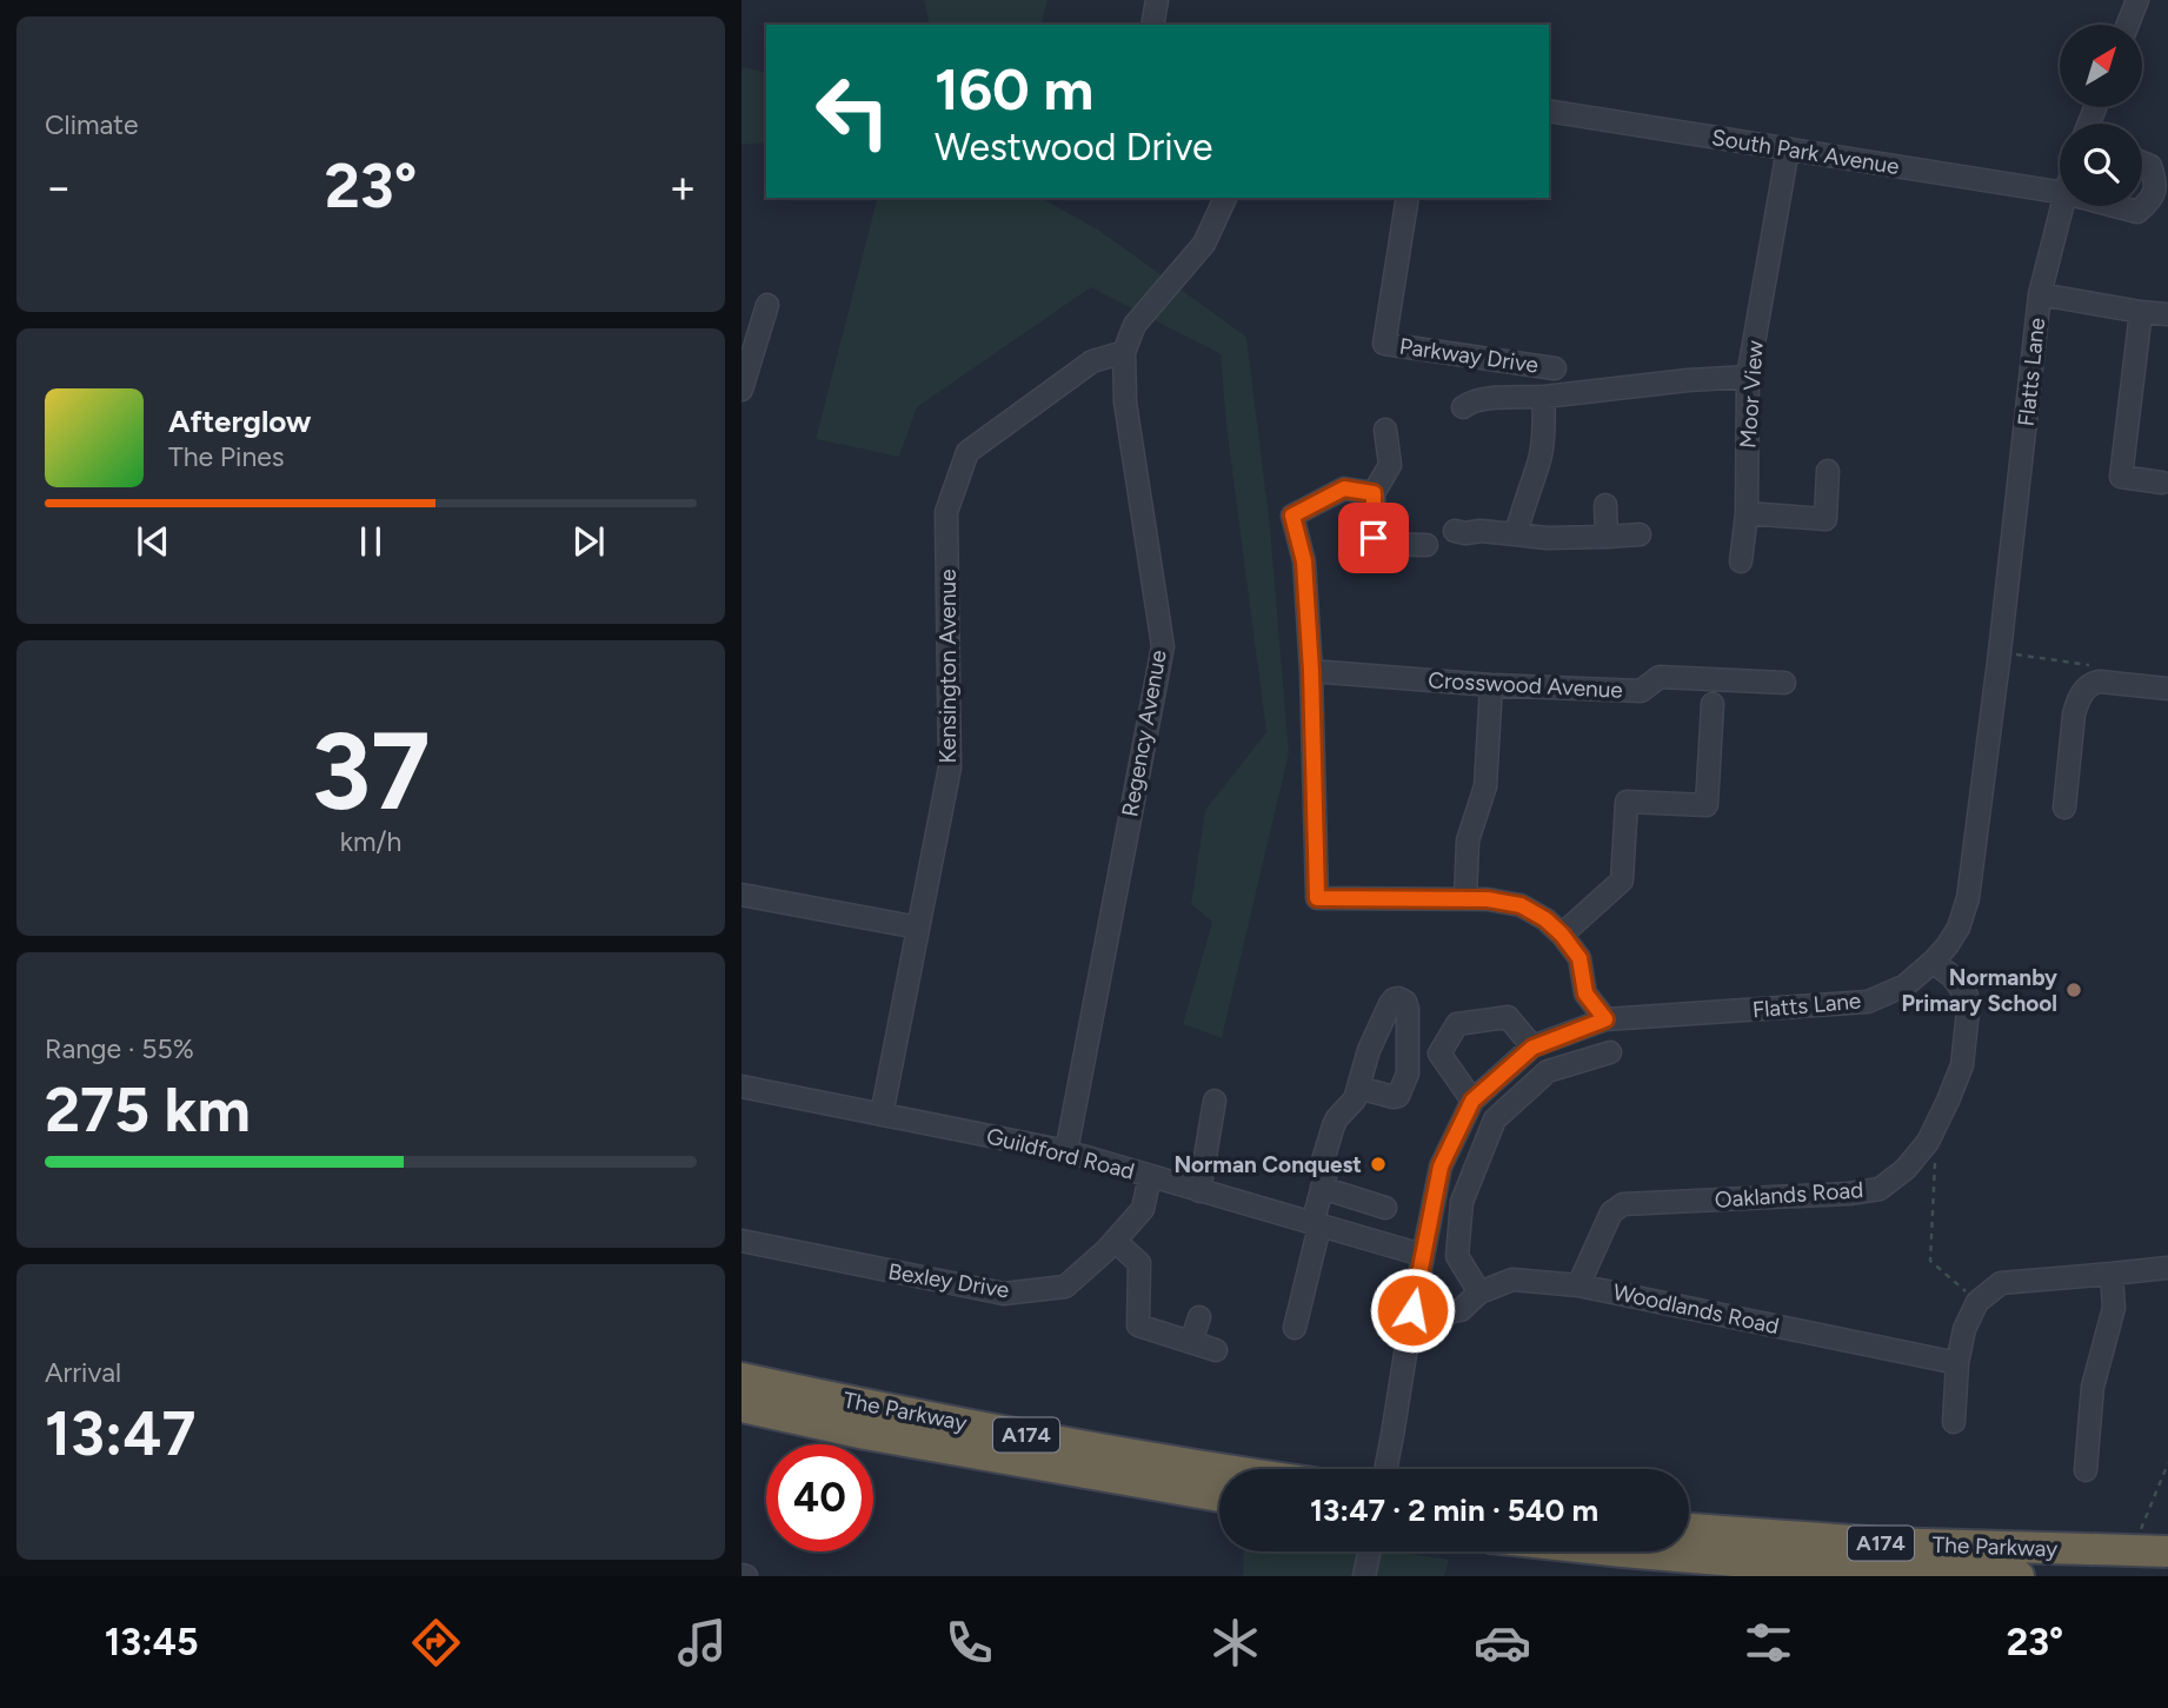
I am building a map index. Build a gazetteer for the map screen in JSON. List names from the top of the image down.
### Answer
{
  "streets": {
    "highway": ["The Parkway", "A174"],
    "street": [
      "South Park Avenue",
      "Parkway Drive",
      "Flatts Lane",
      "Moor View",
      "Kensington Avenue",
      "Crosswood Avenue",
      "Regency Avenue",
      "Guildford Road",
      "Oaklands Road",
      "Bexley Drive",
      "Woodlands Road"
    ]
  },
  "crossings": [
    ["South Park Avenue", "Moor View"],
    ["Flatts Lane", "Guildford Road"],
    ["Flatts Lane", "Oaklands Road"],
    ["Kensington Avenue", "Regency Avenue"],
    ["Kensington Avenue", "Guildford Road"],
    ["Regency Avenue", "Guildford Road"],
    ["Guildford Road", "Bexley Drive"],
    ["Oaklands Road", "Woodlands Road"]
  ],
  "places": ["Normanby Primary School", "Norman Conquest"],
  "north": "top right",
  "page": {
    "tile": [
      "Climate",
      ["37", "km/h"],
      ["Range · 55%", "275 km"],
      ["Arrival", "13:47"]
    ],
    "turn": ["160 m", "Westwood Drive"],
    "heat": ["−", "23°", "+"],
    "song": ["Afterglow", "The Pines"],
    "limit": "40",
    "trip": "13:47 · 2 min · 540 m",
    "tabs": ["13:45", "23°"]
  }
}
